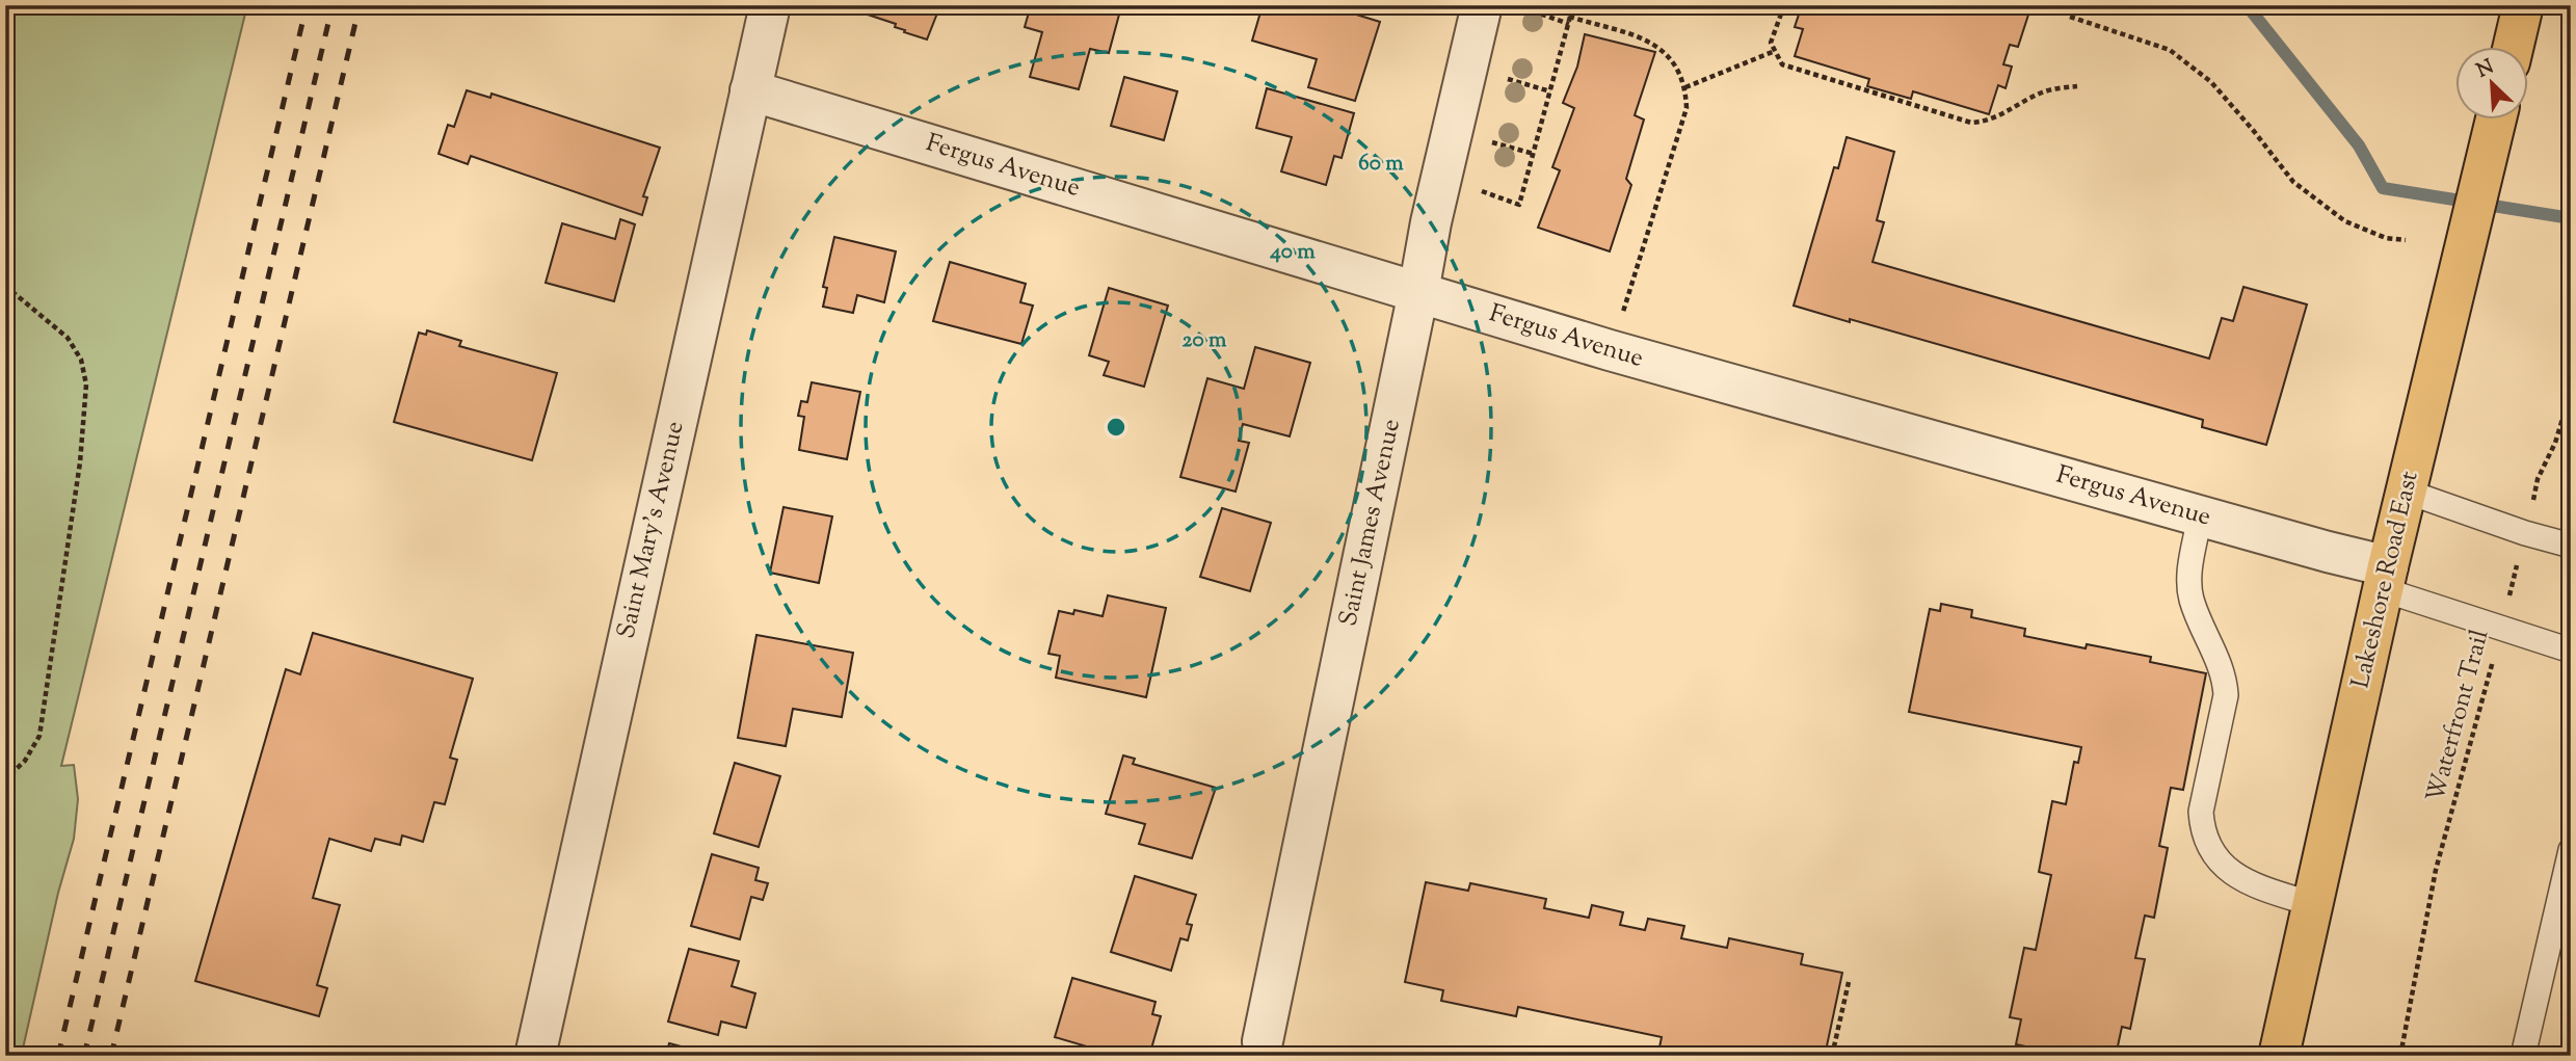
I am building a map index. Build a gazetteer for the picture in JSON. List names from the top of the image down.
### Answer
{
  "streets": {
    "main road": ["Lakeshore Road East"],
    "street": ["Fergus Avenue", "Saint James Avenue", "Saint Mary's Avenue"],
    "path": ["Waterfront Trail"]
  },
  "crossings": [
    ["Fergus Avenue", "Saint James Avenue"],
    ["Fergus Avenue", "Saint Mary's Avenue"],
    ["Fergus Avenue", "Lakeshore Road East"]
  ],
  "north": "top left",
  "rings": ["60 m", "40 m", "20 m"]
}
